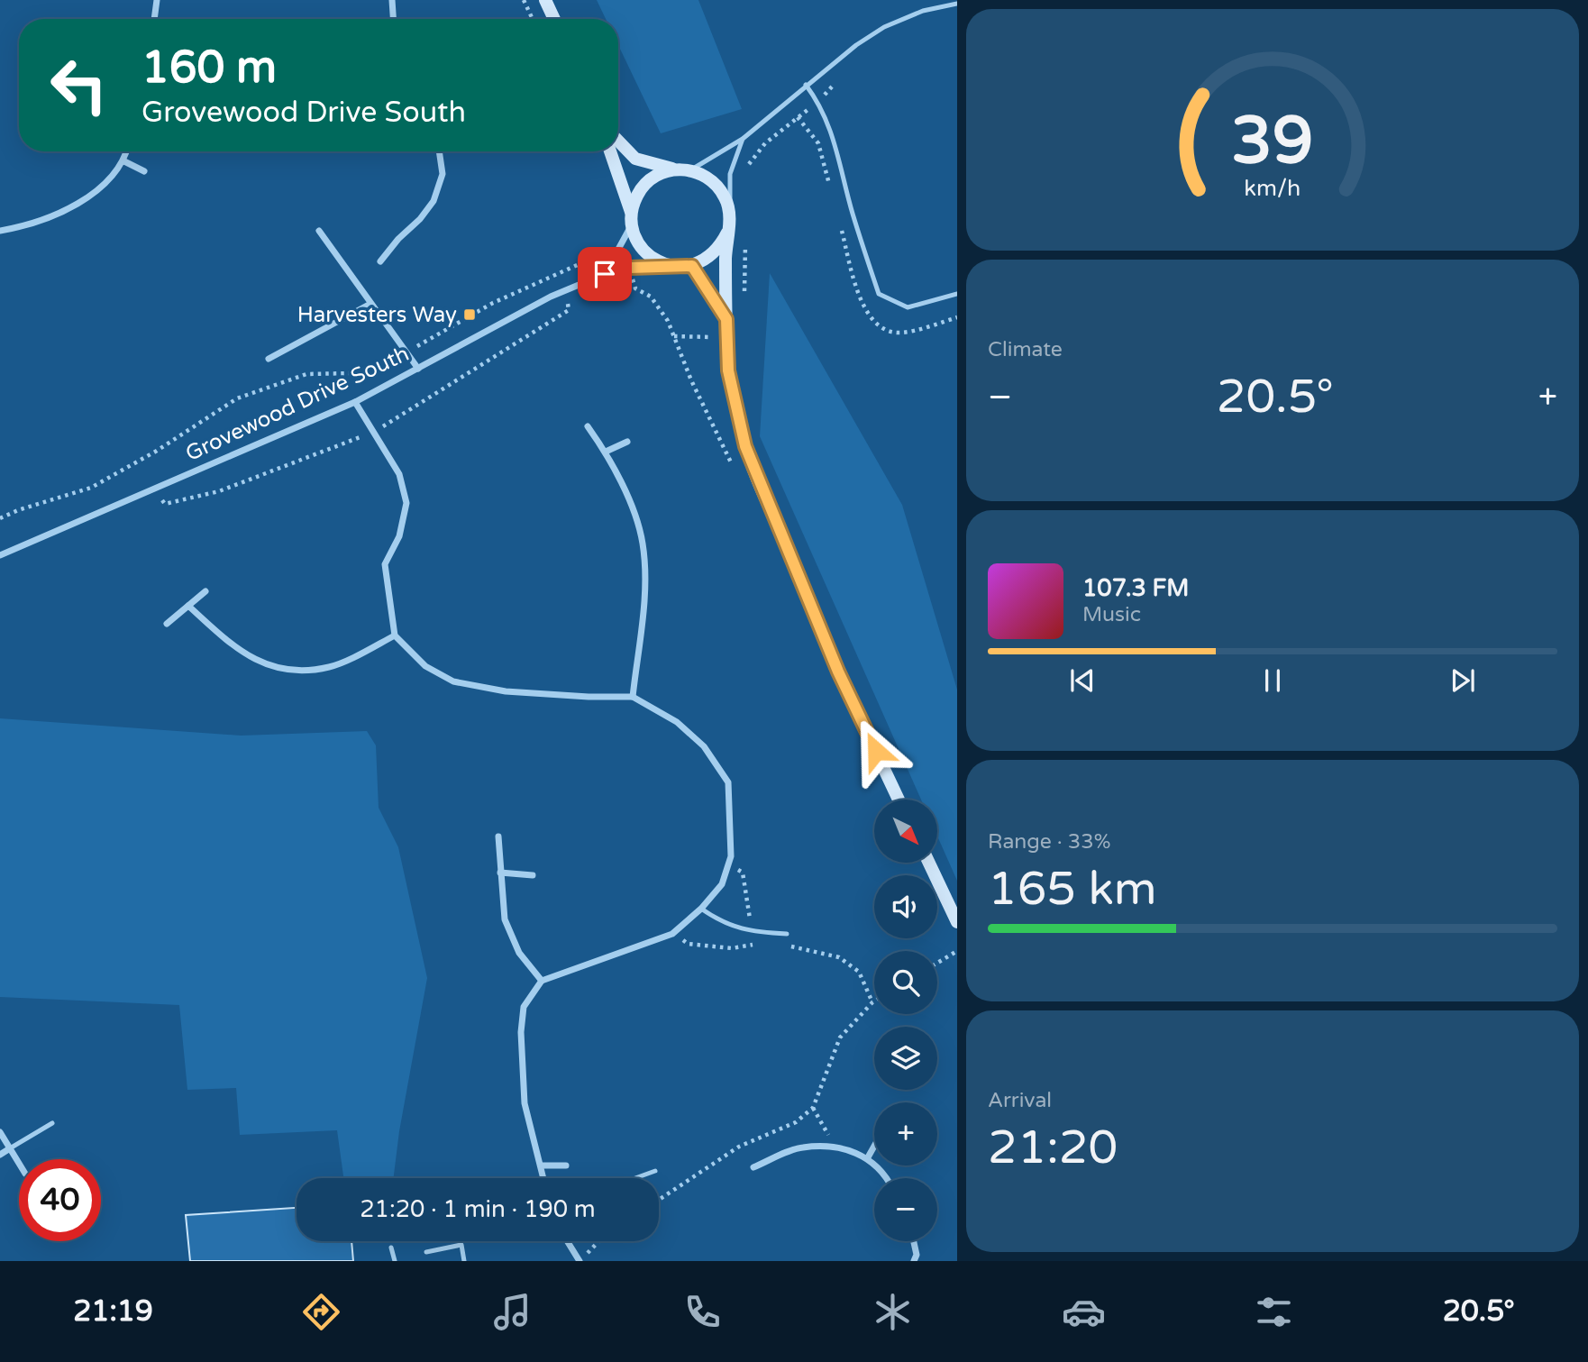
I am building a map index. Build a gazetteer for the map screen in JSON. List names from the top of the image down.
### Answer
{
  "streets": {
    "street": ["Grovewood Drive South"]
  },
  "places": {
    "transit": ["Harvesters Way"]
  },
  "north": "bottom right",
  "page": {
    "turn": ["160 m", "Grovewood Drive South"],
    "tile": [
      "Climate",
      ["Range · 33%", "165 km"],
      ["Arrival", "21:20"]
    ],
    "heat": ["−", "20.5°", "+"],
    "song": ["107.3 FM", "Music"],
    "map_buttons": ["+", "−"],
    "limit": "40",
    "trip": "21:20 · 1 min · 190 m",
    "tabs": ["21:19", "20.5°"],
    "gauge": ["39", "km/h"]
  }
}
